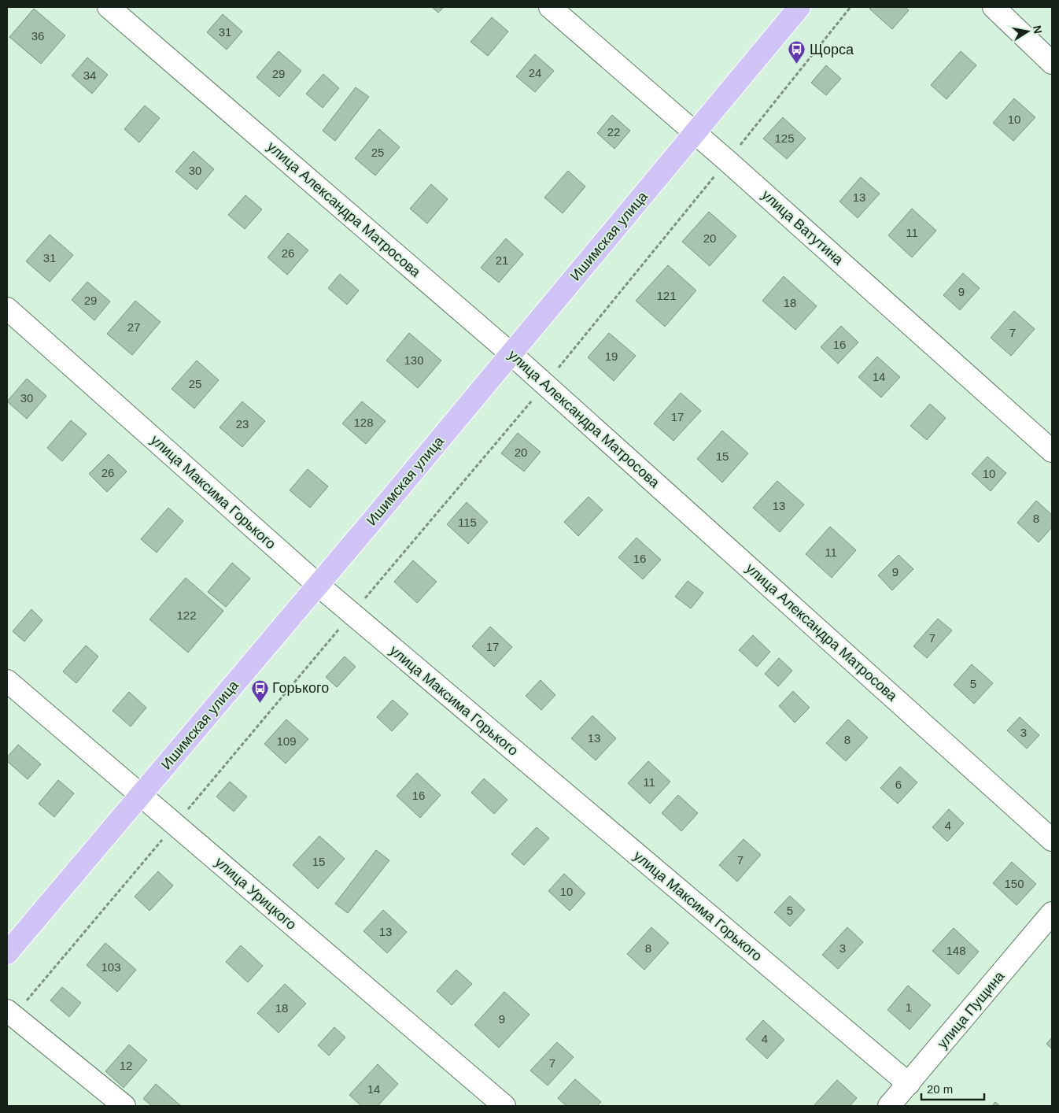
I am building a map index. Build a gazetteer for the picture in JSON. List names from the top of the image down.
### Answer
{
  "streets": {
    "main road": ["Ишимская улица"],
    "street": [
      "улица Александра Матросова",
      "улица Ватутина",
      "улица Максима Горького",
      "улица Урицкого",
      "улица Пущина"
    ]
  },
  "crossings": [
    ["улица Александра Матросова", "Ишимская улица"],
    ["улица Ватутина", "Ишимская улица"],
    ["Ишимская улица", "улица Максима Горького"],
    ["Ишимская улица", "улица Урицкого"],
    ["улица Максима Горького", "улица Пущина"]
  ],
  "places": {
    "bus stop": ["Щорса", "Горького"]
  },
  "house_numbers": [
    "31",
    "36",
    "24",
    "29",
    "34",
    "10",
    "22",
    "125",
    "25",
    "30",
    "13",
    "11",
    "20",
    "26",
    "31",
    "21",
    "9",
    "121",
    "29",
    "18",
    "27",
    "7",
    "16",
    "19",
    "130",
    "14",
    "25",
    "30",
    "17",
    "128",
    "23",
    "20",
    "15",
    "26",
    "10",
    "13",
    "8",
    "115",
    "11",
    "16",
    "9",
    "122",
    "7",
    "17",
    "5",
    "3",
    "13",
    "8",
    "109",
    "11",
    "6",
    "16",
    "4",
    "7",
    "15",
    "150",
    "10",
    "5",
    "13",
    "8",
    "3",
    "148",
    "103",
    "1",
    "18",
    "9",
    "4",
    "7",
    "12",
    "14"
  ],
  "scale_bar": "20 m",
  "north": "right"
}
